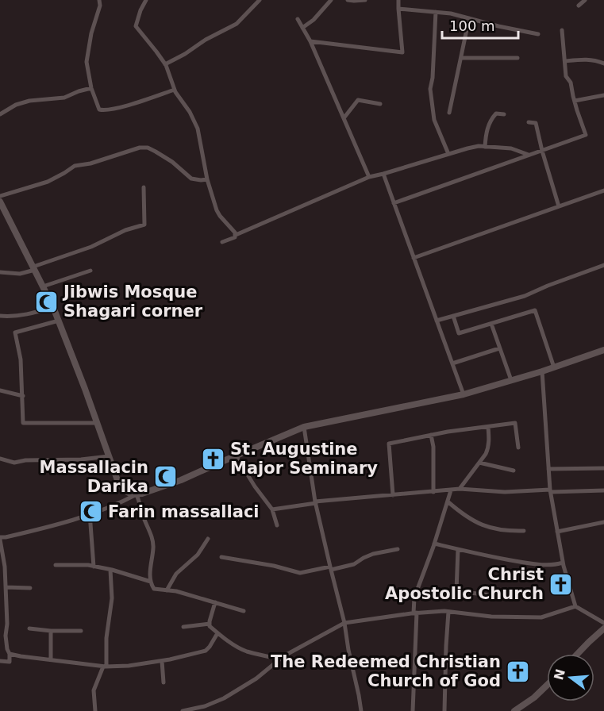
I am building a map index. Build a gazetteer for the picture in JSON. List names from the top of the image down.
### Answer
{
  "places": {
    "mosque": ["Jibwis Mosque Shagari corner", "Massallacin Darika", "Farin massallaci"],
    "church": ["St. Augustine Major Seminary", "Christ Apostolic Church", "The Redeemed Christian Church of God"]
  },
  "scale_bar": "100 m",
  "north": "left"
}
